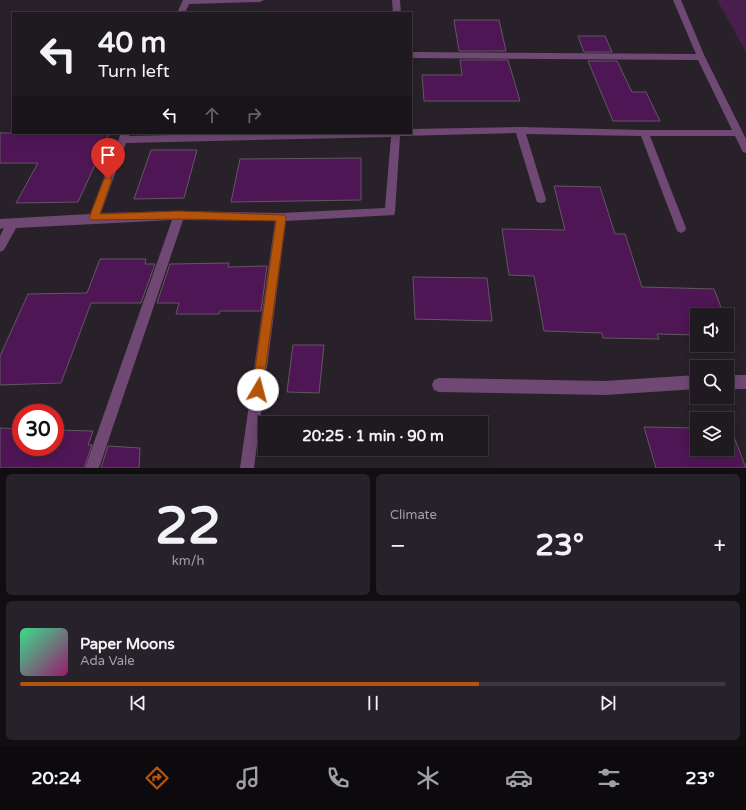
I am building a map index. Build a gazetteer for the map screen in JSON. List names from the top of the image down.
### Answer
{
  "page": {
    "turn": ["40 m", "Turn left"],
    "limit": "30",
    "trip": "20:25 · 1 min · 90 m",
    "tile": [
      ["22", "km/h"],
      "Climate"
    ],
    "heat": ["−", "23°", "+"],
    "song": ["Paper Moons", "Ada Vale"],
    "tabs": ["20:24", "23°"]
  }
}
